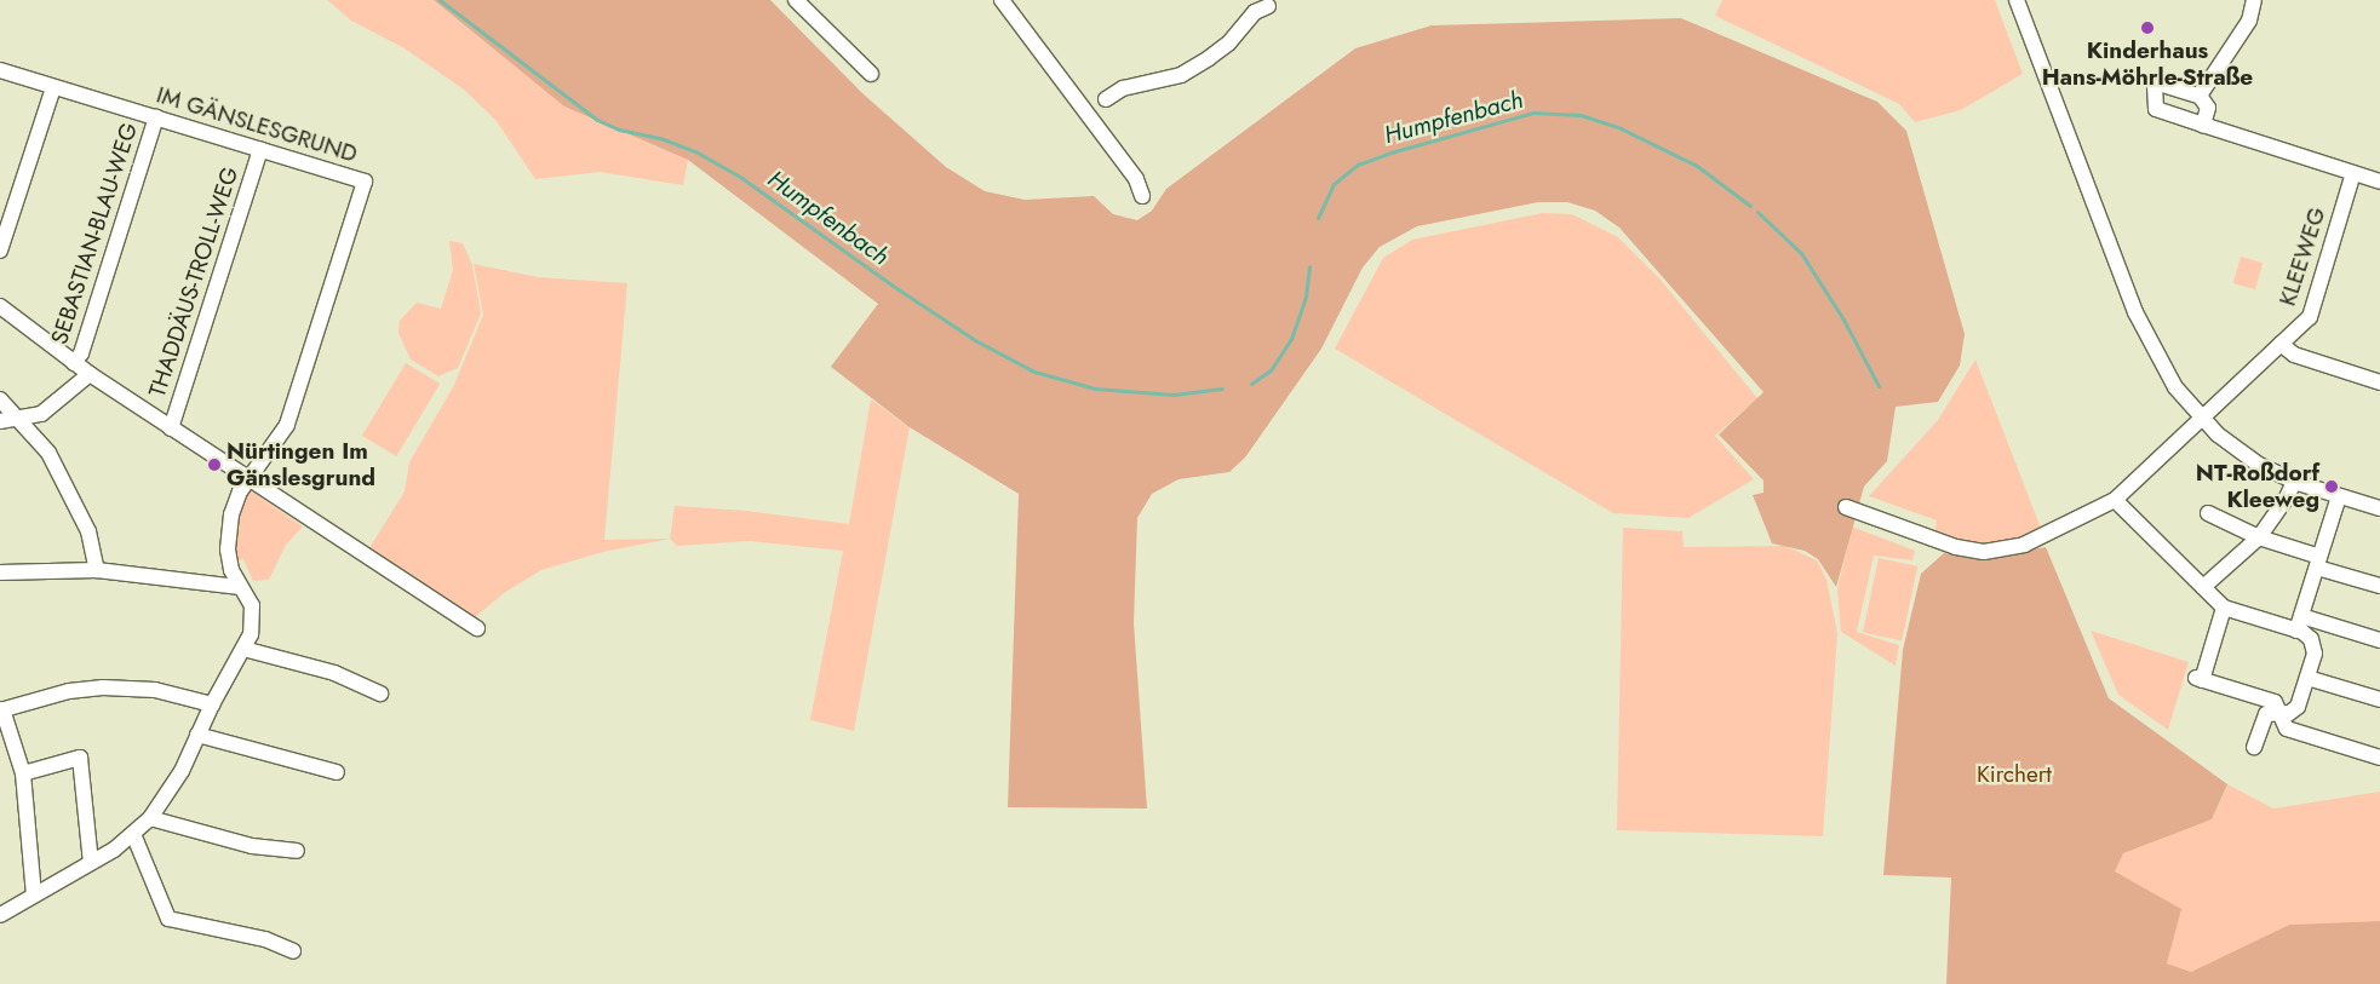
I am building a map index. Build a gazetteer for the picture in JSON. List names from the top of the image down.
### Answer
{
  "streets": {
    "street": [
      "IM GÄNSLESGRUND",
      "SEBASTIAN-BLAU-WEG",
      "KLEEWEG",
      "THADDÄUS-TROLL-WEG"
    ]
  },
  "crossings": [
    ["IM GÄNSLESGRUND", "SEBASTIAN-BLAU-WEG"],
    ["IM GÄNSLESGRUND", "THADDÄUS-TROLL-WEG"]
  ],
  "water": ["Humpfenbach"],
  "parks": ["Kirchert"],
  "places": ["Kinderhaus Hans-Möhrle-Straße", "Nürtingen Im Gänslesgrund", "NT-Roßdorf Kleeweg"]
}
